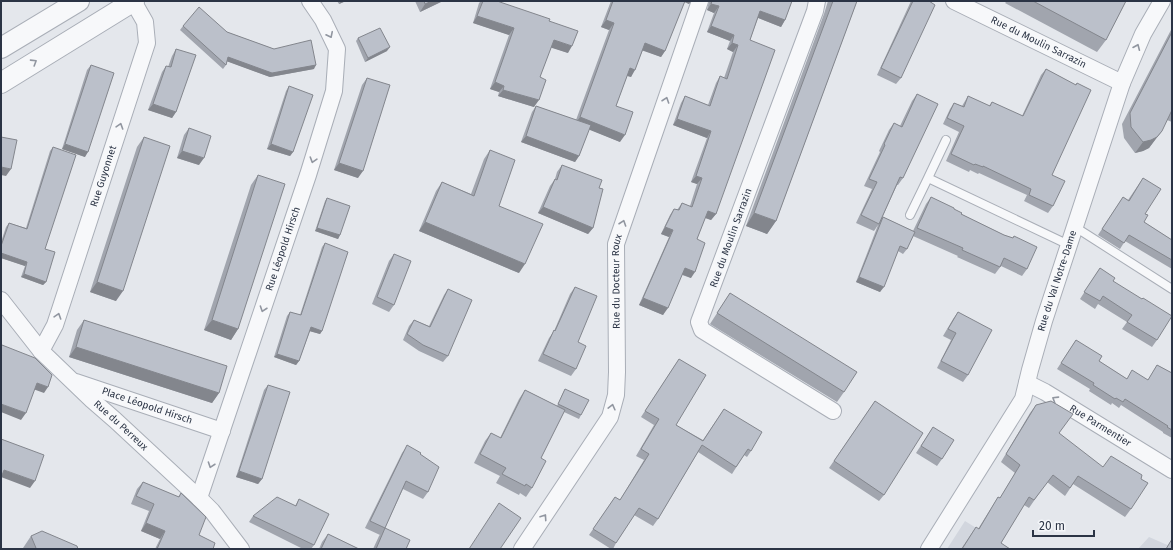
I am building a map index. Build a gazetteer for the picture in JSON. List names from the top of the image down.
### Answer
{
  "streets": {
    "street": [
      "Rue du Moulin Sarrazin",
      "Rue Guyonnet",
      "Rue Léopold Hirsch",
      "Rue du Val Notre-Dame",
      "Rue du Docteur Roux",
      "Place Léopold Hirsch",
      "Rue du Perreux",
      "Rue Parmentier"
    ]
  },
  "crossings": [
    ["Rue du Moulin Sarrazin", "Rue du Val Notre-Dame"],
    ["Rue Guyonnet", "Rue du Perreux"],
    ["Rue Léopold Hirsch", "Place Léopold Hirsch"],
    ["Rue Léopold Hirsch", "Rue du Perreux"],
    ["Rue du Val Notre-Dame", "Rue Parmentier"],
    ["Place Léopold Hirsch", "Rue du Perreux"]
  ],
  "one_way": [
    "Rue Guyonnet",
    "Rue Léopold Hirsch",
    "Rue du Docteur Roux",
    "Rue Parmentier"
  ],
  "scale_bar": "20 m"
}
